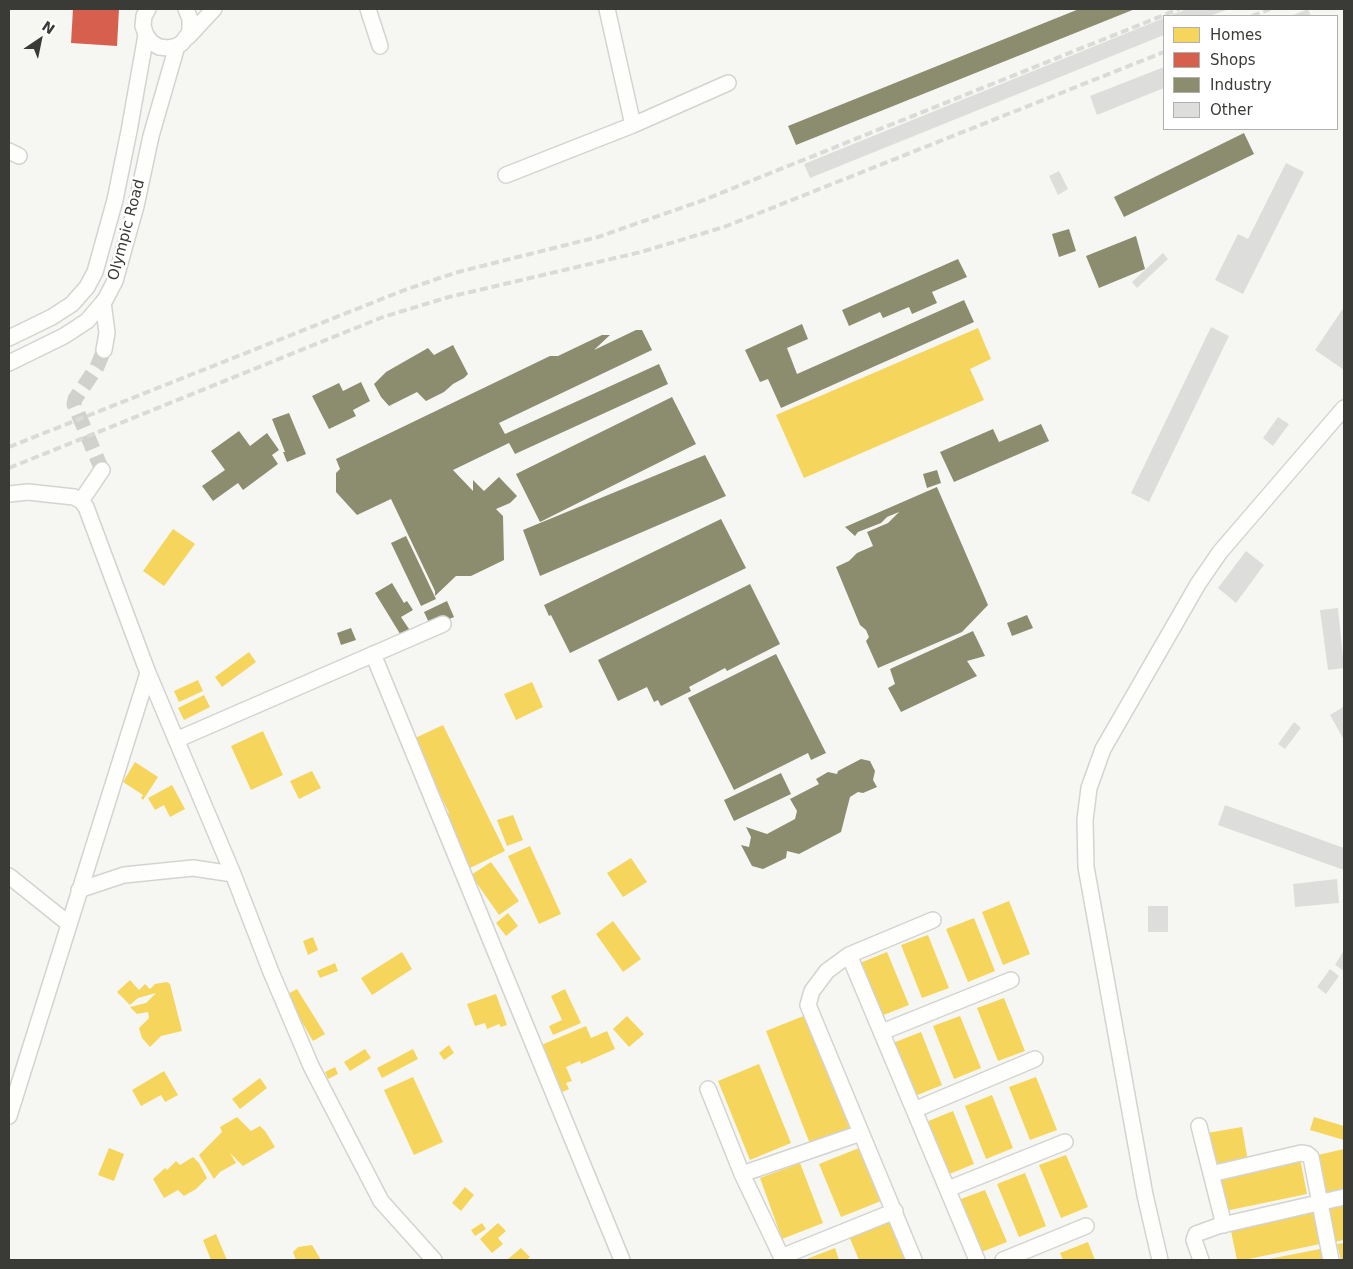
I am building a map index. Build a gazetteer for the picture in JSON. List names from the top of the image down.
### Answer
{
  "streets": {
    "street": ["Olympic Road"]
  },
  "legend": [
    "Homes",
    "Shops",
    "Industry",
    "Other"
  ],
  "north": "top right"
}
